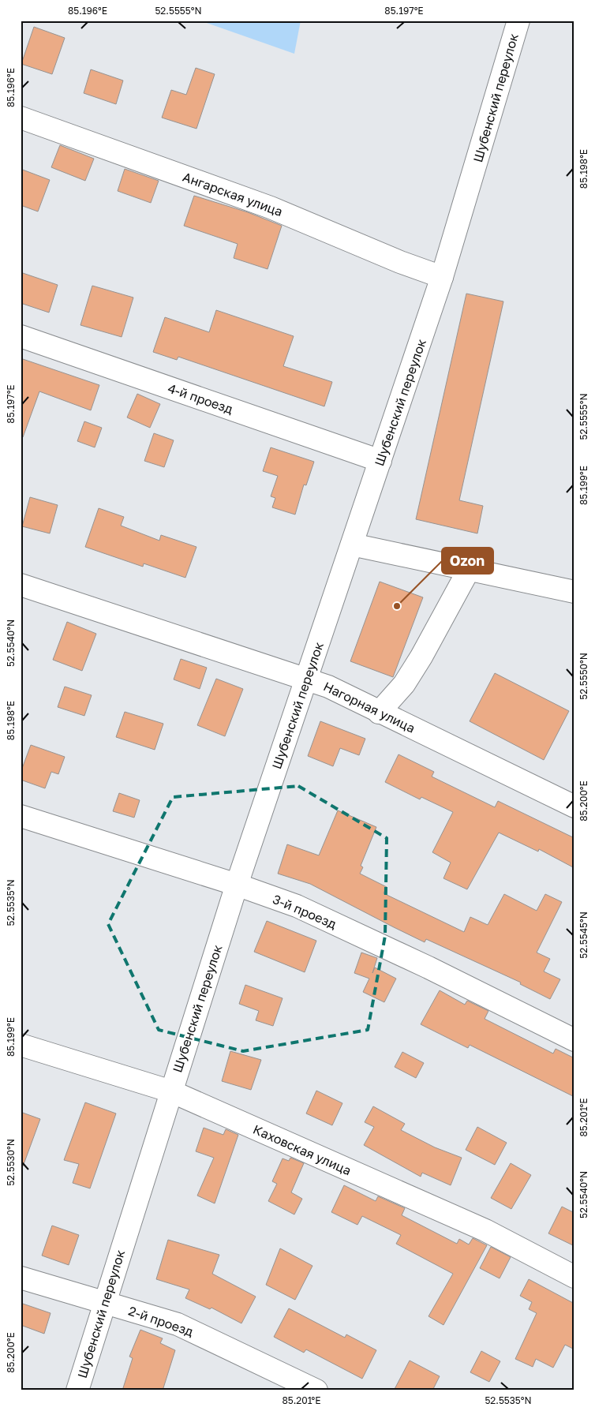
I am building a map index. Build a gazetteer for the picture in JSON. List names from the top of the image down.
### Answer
{
  "streets": {
    "street": [
      "Шубенский переулок",
      "Ангарская улица",
      "4-й проезд",
      "Нагорная улица",
      "3-й проезд",
      "Каховская улица",
      "2-й проезд"
    ]
  },
  "crossings": [
    ["Шубенский переулок", "Ангарская улица"],
    ["Шубенский переулок", "4-й проезд"],
    ["Шубенский переулок", "Нагорная улица"],
    ["Шубенский переулок", "3-й проезд"],
    ["Шубенский переулок", "Каховская улица"],
    ["Шубенский переулок", "2-й проезд"]
  ],
  "places": ["Ozon"],
  "coordinates": [
    "85.196°E",
    "52.5555°N",
    "85.197°E",
    "85.198°E",
    "85.199°E",
    "52.5540°N",
    "52.5550°N",
    "85.200°E",
    "52.5535°N",
    "52.5545°N",
    "85.201°E",
    "52.5530°N"
  ]
}
